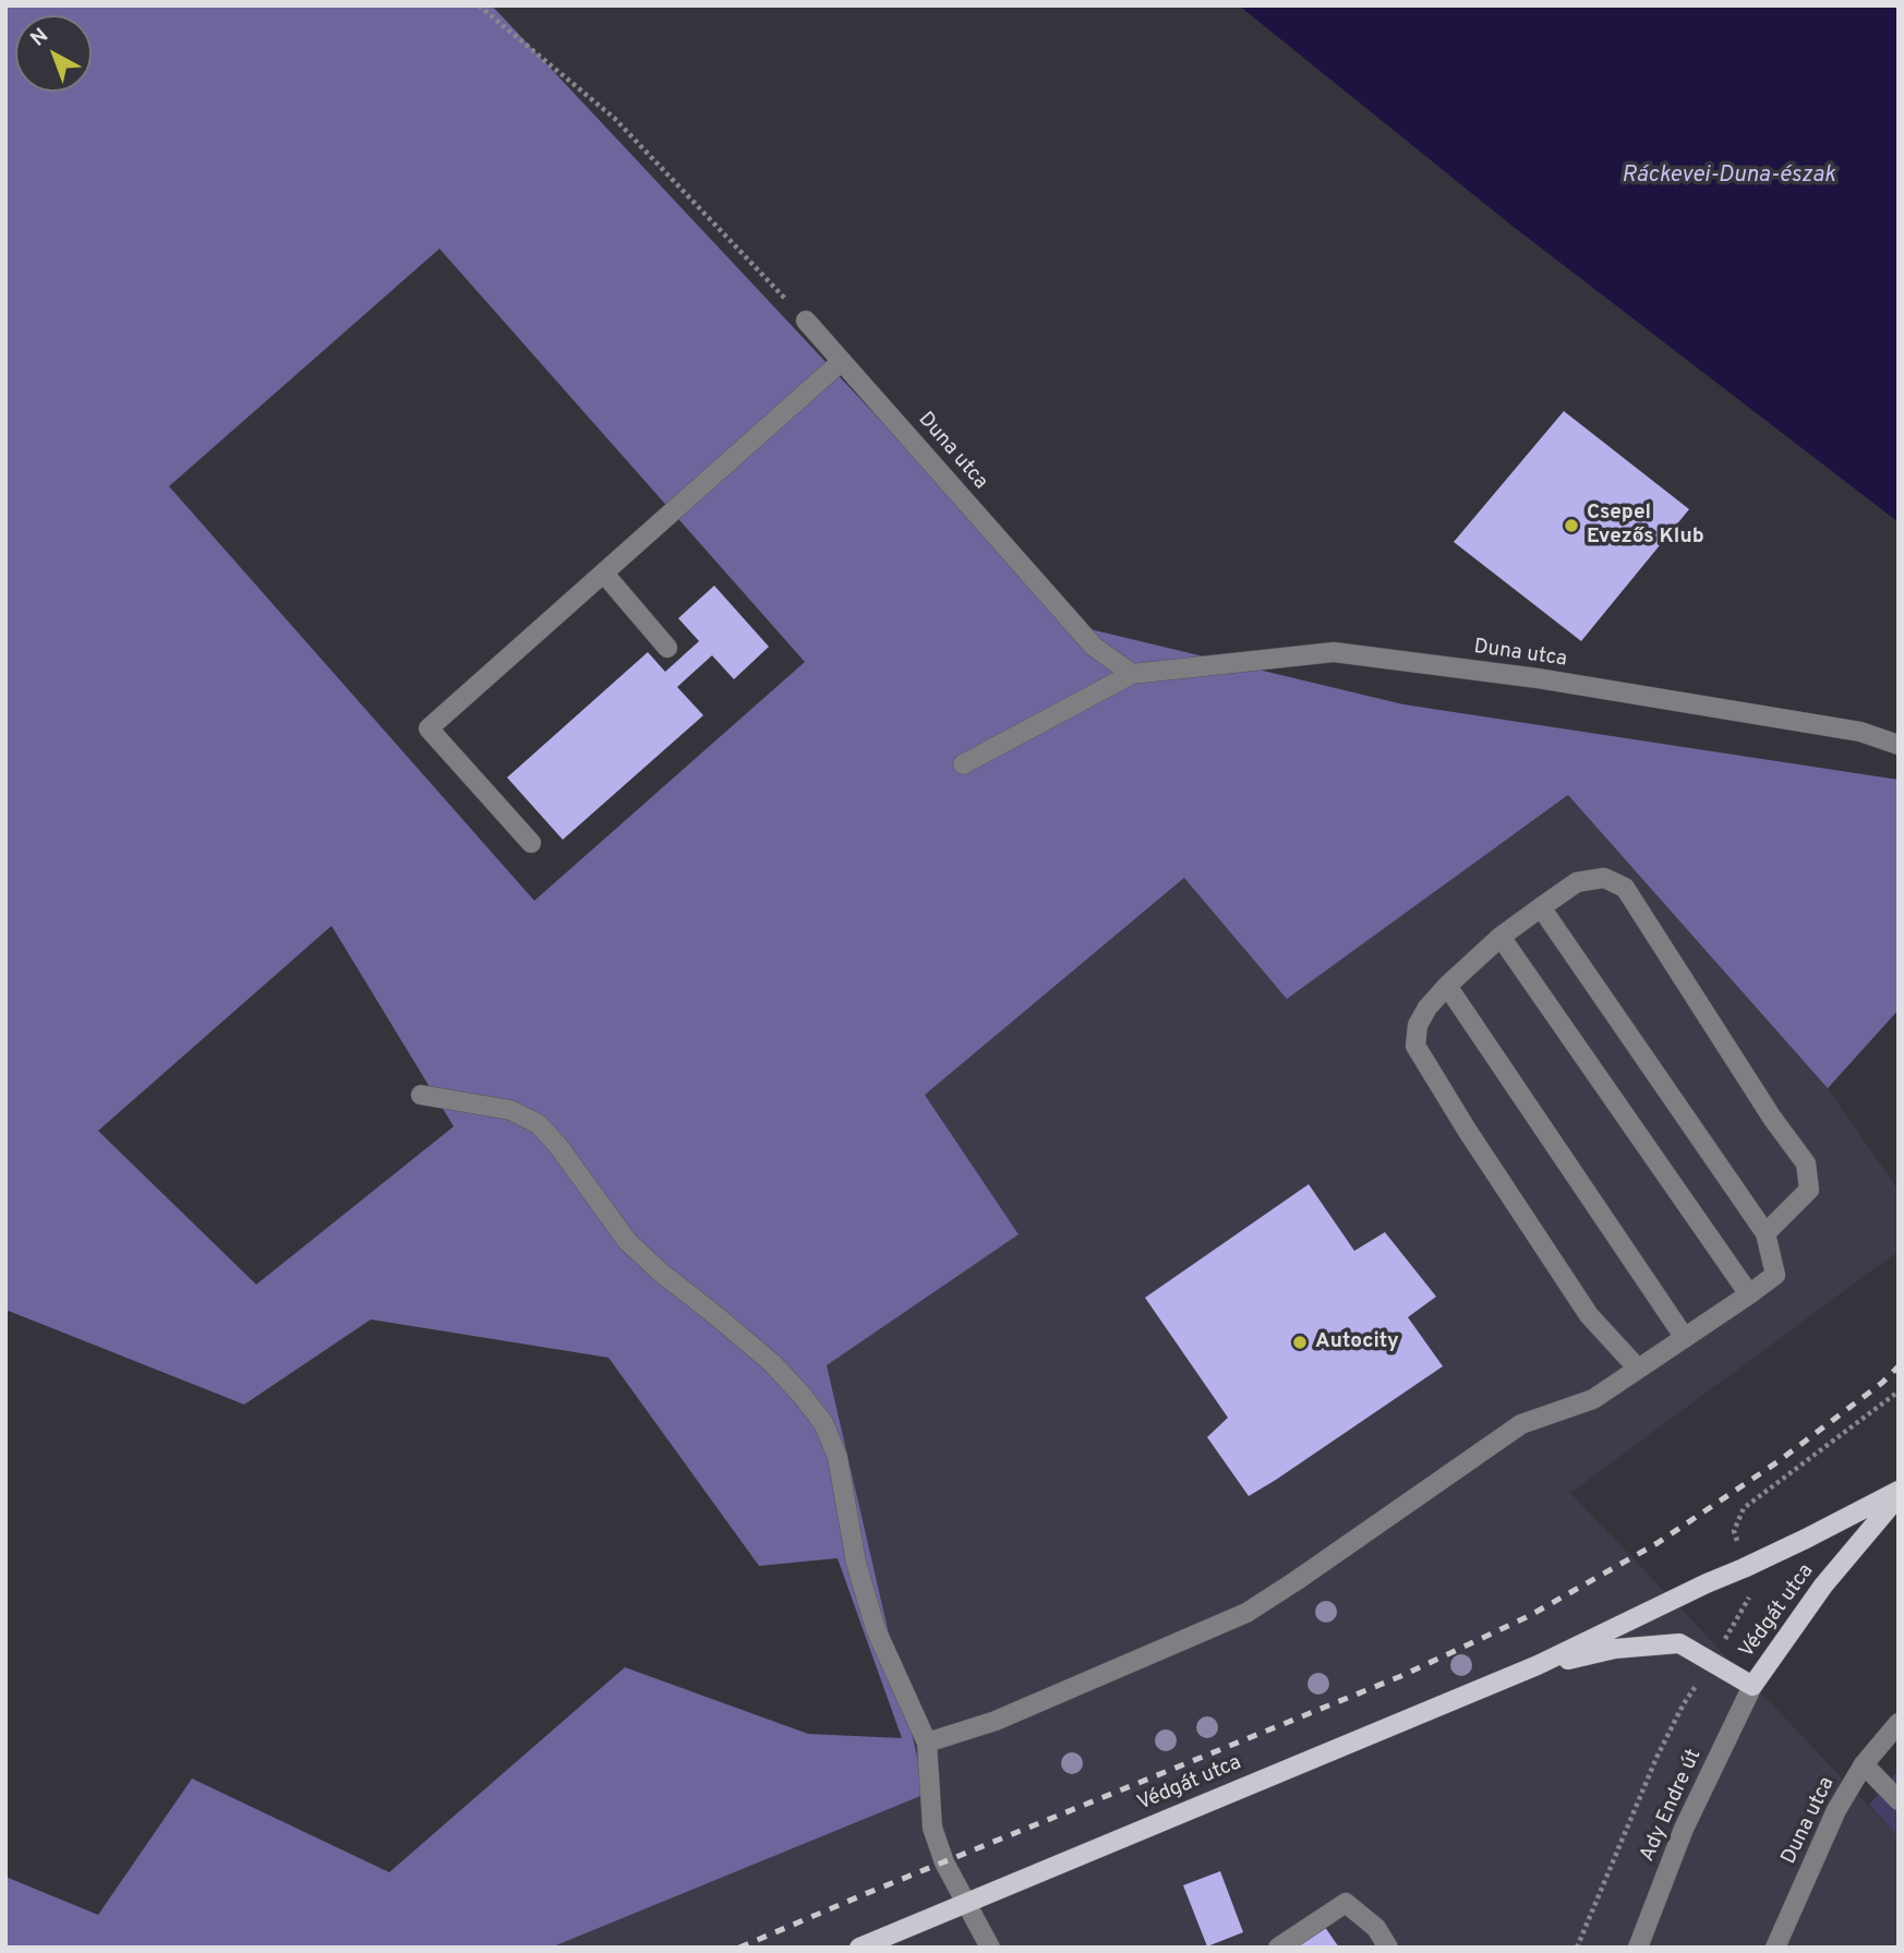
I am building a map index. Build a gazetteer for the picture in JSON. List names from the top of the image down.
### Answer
{
  "streets": {
    "main road": ["Védgát utca"],
    "street": ["Duna utca", "Ady Endre út"]
  },
  "crossings": [
    ["Védgát utca", "Ady Endre út"]
  ],
  "water": ["Ráckevei-Duna-észak"],
  "places": ["Csepel Evezős Klub", "Autocity"],
  "north": "top left"
}
